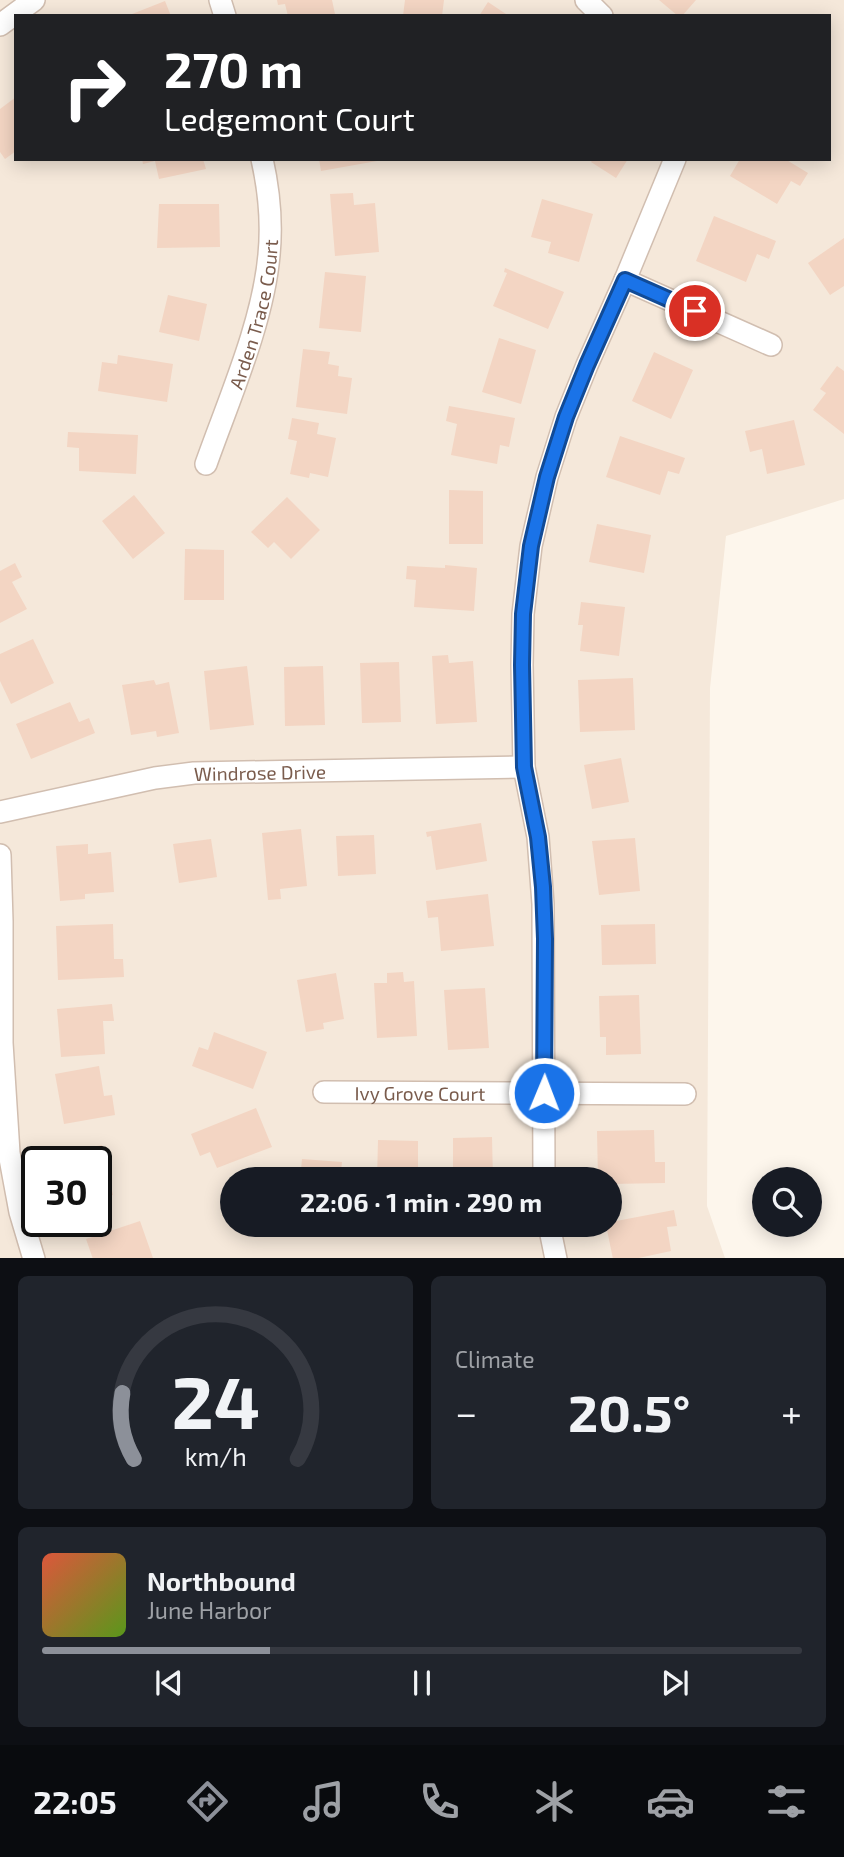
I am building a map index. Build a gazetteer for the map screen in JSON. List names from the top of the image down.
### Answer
{
  "streets": {
    "street": ["Arden Trace Court", "Windrose Drive", "Ivy Grove Court"]
  },
  "page": {
    "turn": ["270 m", "Ledgemont Court"],
    "limit": "30",
    "trip": "22:06 · 1 min · 290 m",
    "tile": "Climate",
    "heat": ["−", "20.5°", "+"],
    "song": ["Northbound", "June Harbor"],
    "tabs": "22:05",
    "gauge": ["24", "km/h"]
  }
}
